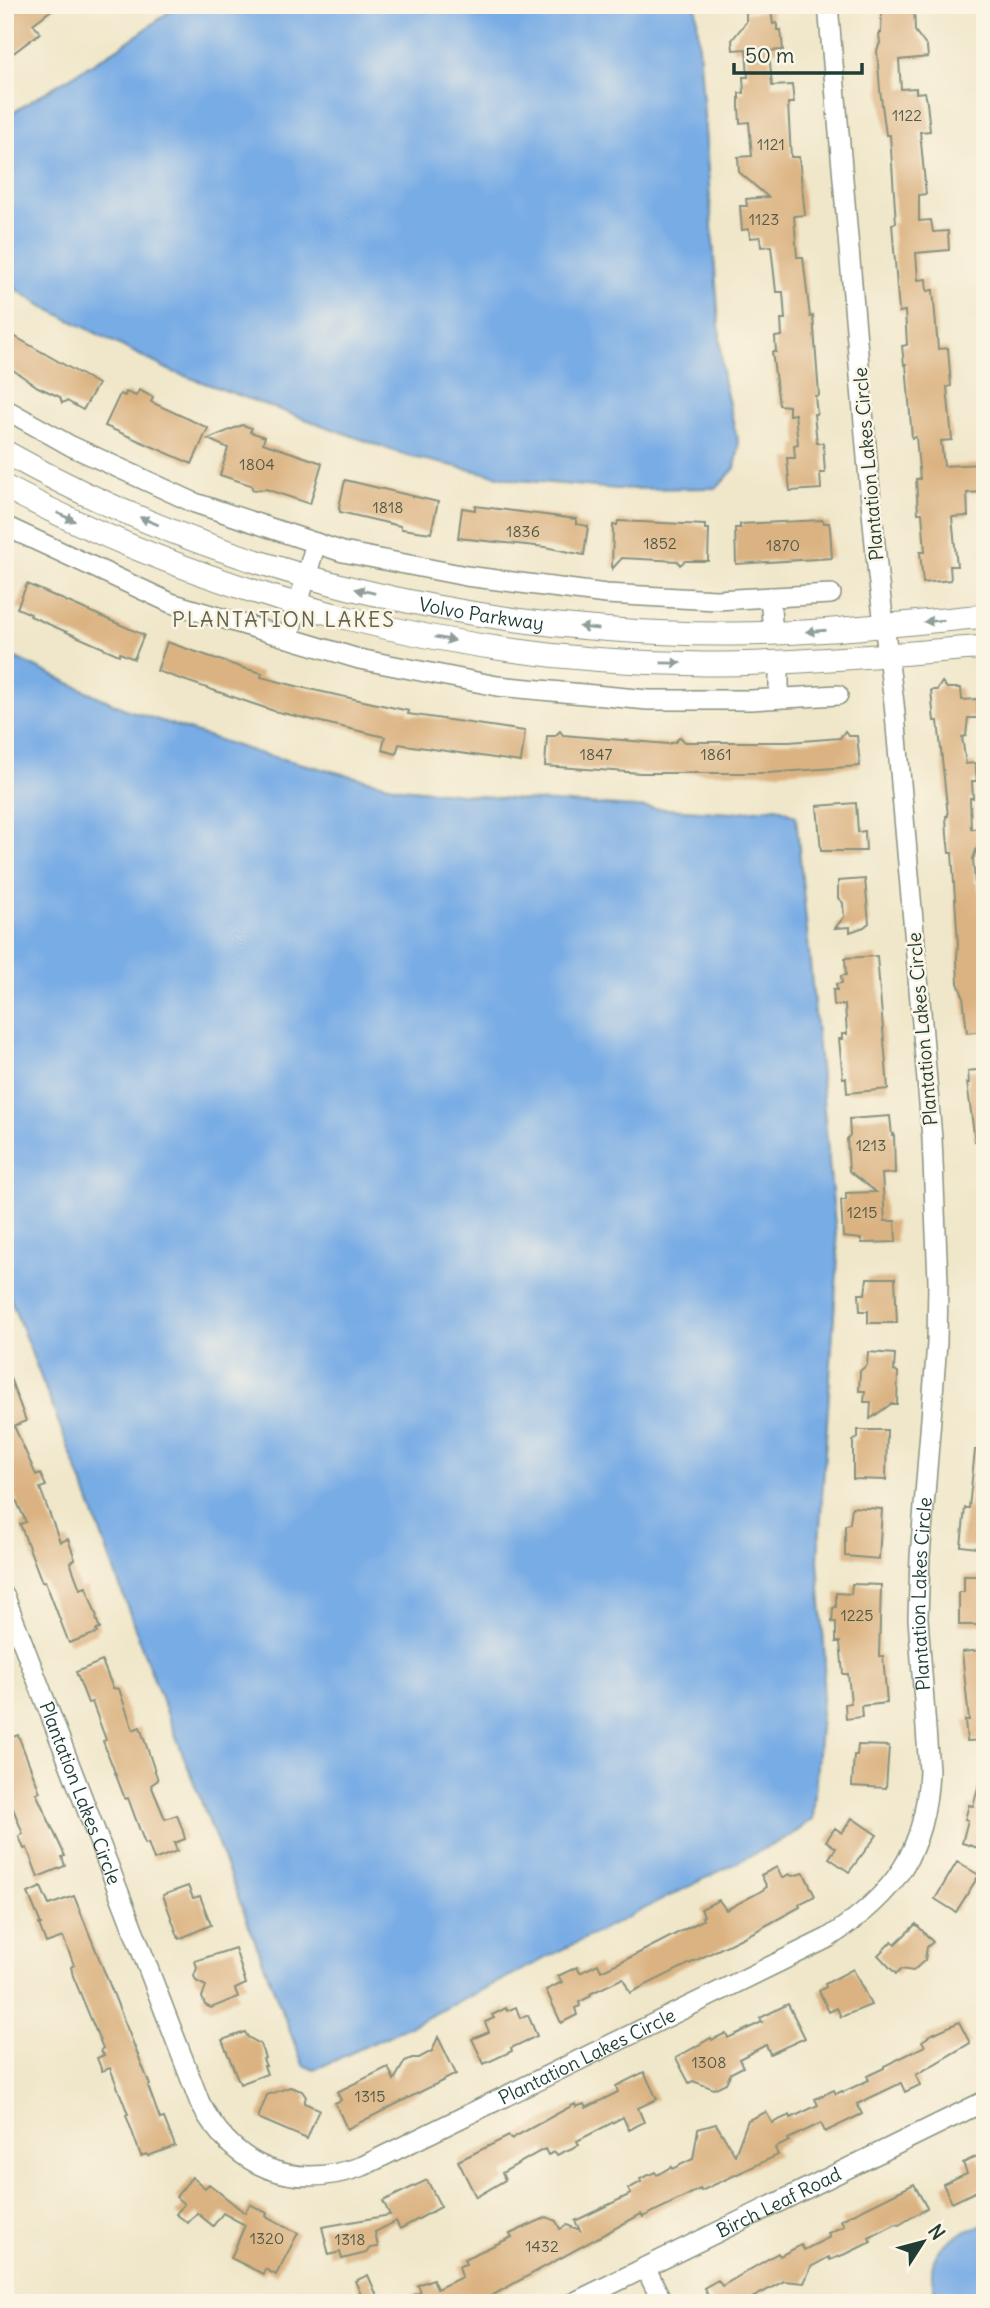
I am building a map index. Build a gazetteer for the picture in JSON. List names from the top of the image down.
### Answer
{
  "streets": {
    "main road": ["Volvo Parkway"],
    "street": ["Plantation Lakes Circle", "Birch Leaf Road"]
  },
  "crossings": [
    ["Plantation Lakes Circle", "Volvo Parkway"]
  ],
  "districts": ["PLANTATION LAKES"],
  "house_numbers": [
    "1122",
    "1121",
    "1123",
    "1804",
    "1818",
    "1836",
    "1852",
    "1870",
    "1847",
    "1861",
    "1213",
    "1215",
    "1225",
    "1308",
    "1315",
    "1320",
    "1318",
    "1432"
  ],
  "scale_bar": "50 m",
  "north": "top right"
}
